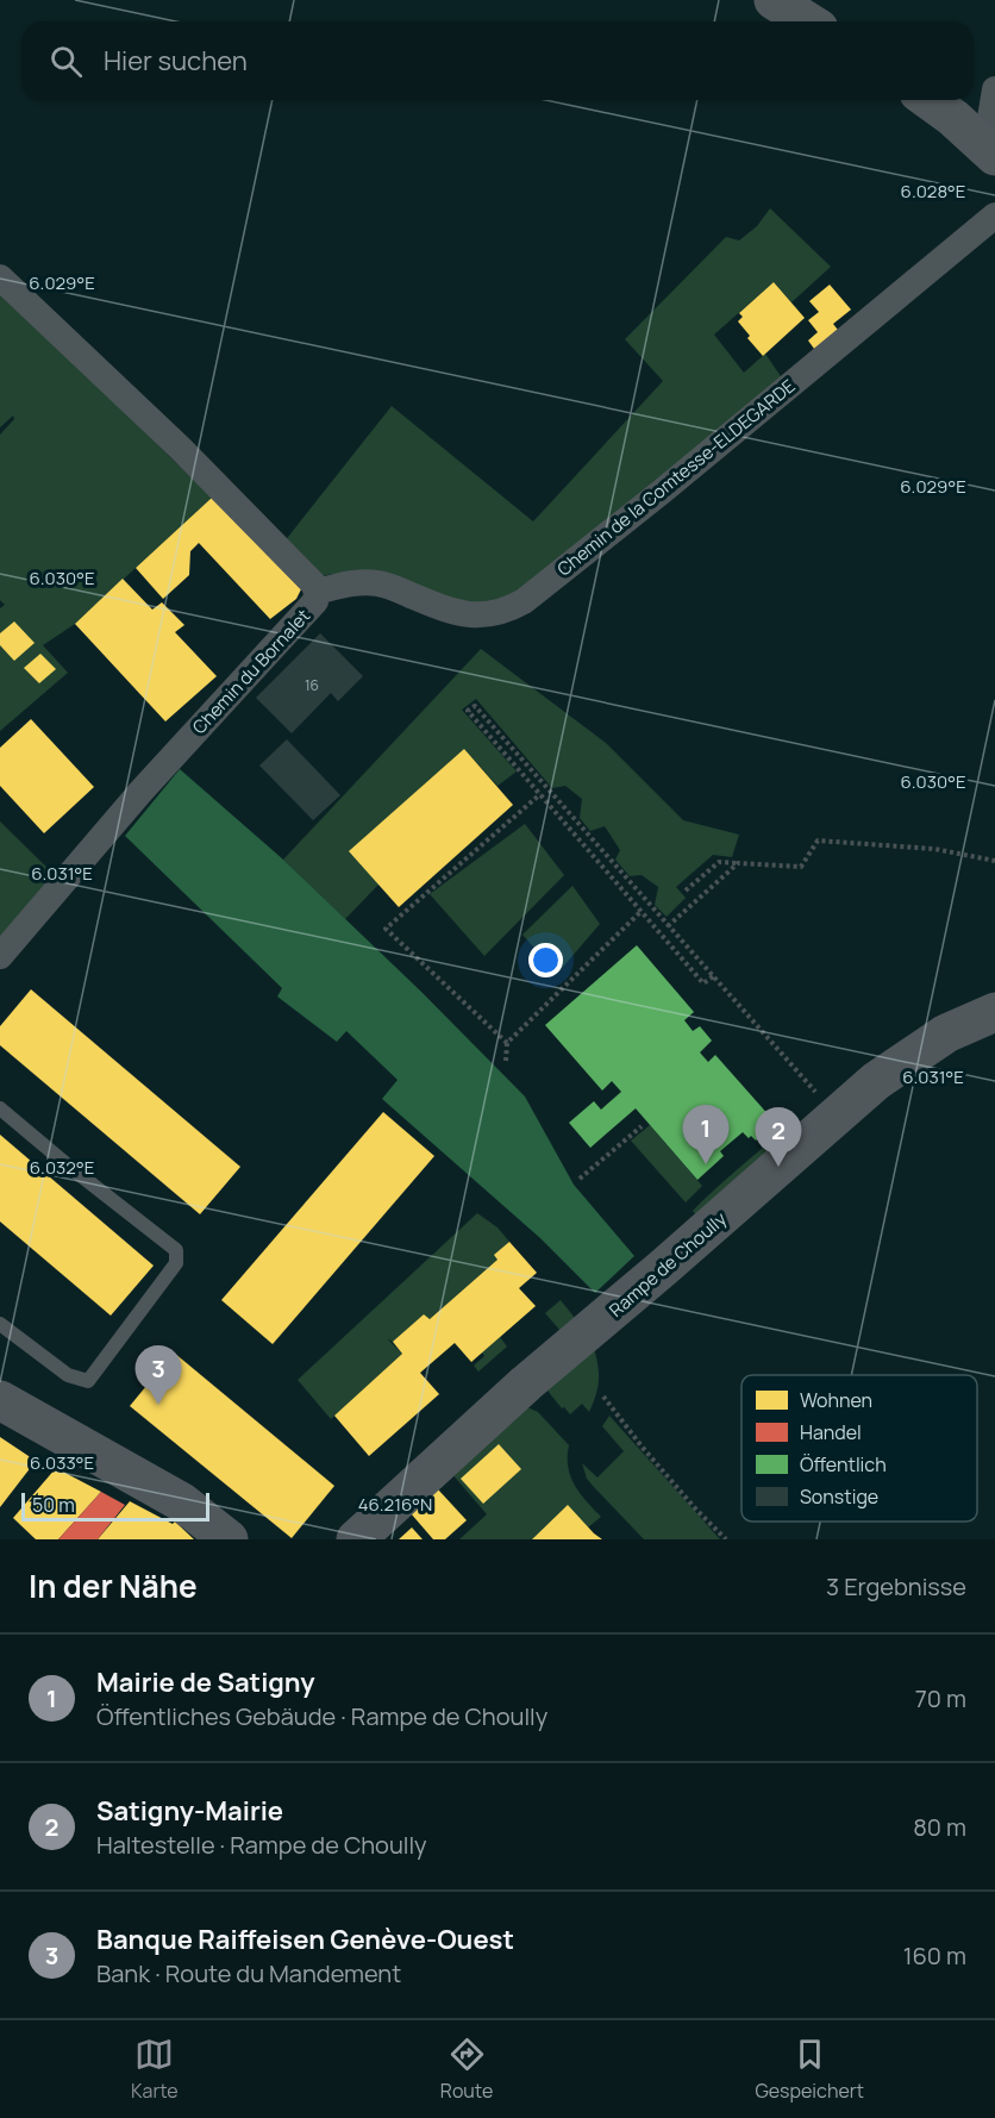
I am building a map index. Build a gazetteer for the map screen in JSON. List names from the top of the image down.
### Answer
{
  "streets": {
    "street": ["Chemin de la Comtesse-ELDEGARDE", "Chemin du Bornalet", "Rampe de Choully"]
  },
  "crossings": [
    ["Chemin de la Comtesse-ELDEGARDE", "Chemin du Bornalet"]
  ],
  "house_numbers": ["16"],
  "legend": [
    "Wohnen",
    "Handel",
    "Öffentlich",
    "Sonstige"
  ],
  "scale_bar": "50 m",
  "page": {
    "search": "Hier suchen",
    "pins": ["1", "2", "3"],
    "scale": "50 m",
    "heading": ["In der Nähe", "3 Ergebnisse"],
    "list": [
      {
        "mark": "1",
        "name": "Mairie de Satigny",
        "note": "Öffentliches Gebäude · Rampe de Choully",
        "value": "70 m"
      },
      {
        "mark": "2",
        "name": "Satigny-Mairie",
        "note": "Haltestelle · Rampe de Choully",
        "value": "80 m"
      },
      {
        "mark": "3",
        "name": "Banque Raiffeisen Genève-Ouest",
        "note": "Bank · Route du Mandement",
        "value": "160 m"
      }
    ],
    "nav": ["Karte", "Route", "Gespeichert"]
  },
  "coordinates": [
    "6.028°E",
    "6.029°E",
    "6.030°E",
    "6.031°E",
    "6.032°E",
    "6.033°E",
    "46.216°N"
  ]
}
